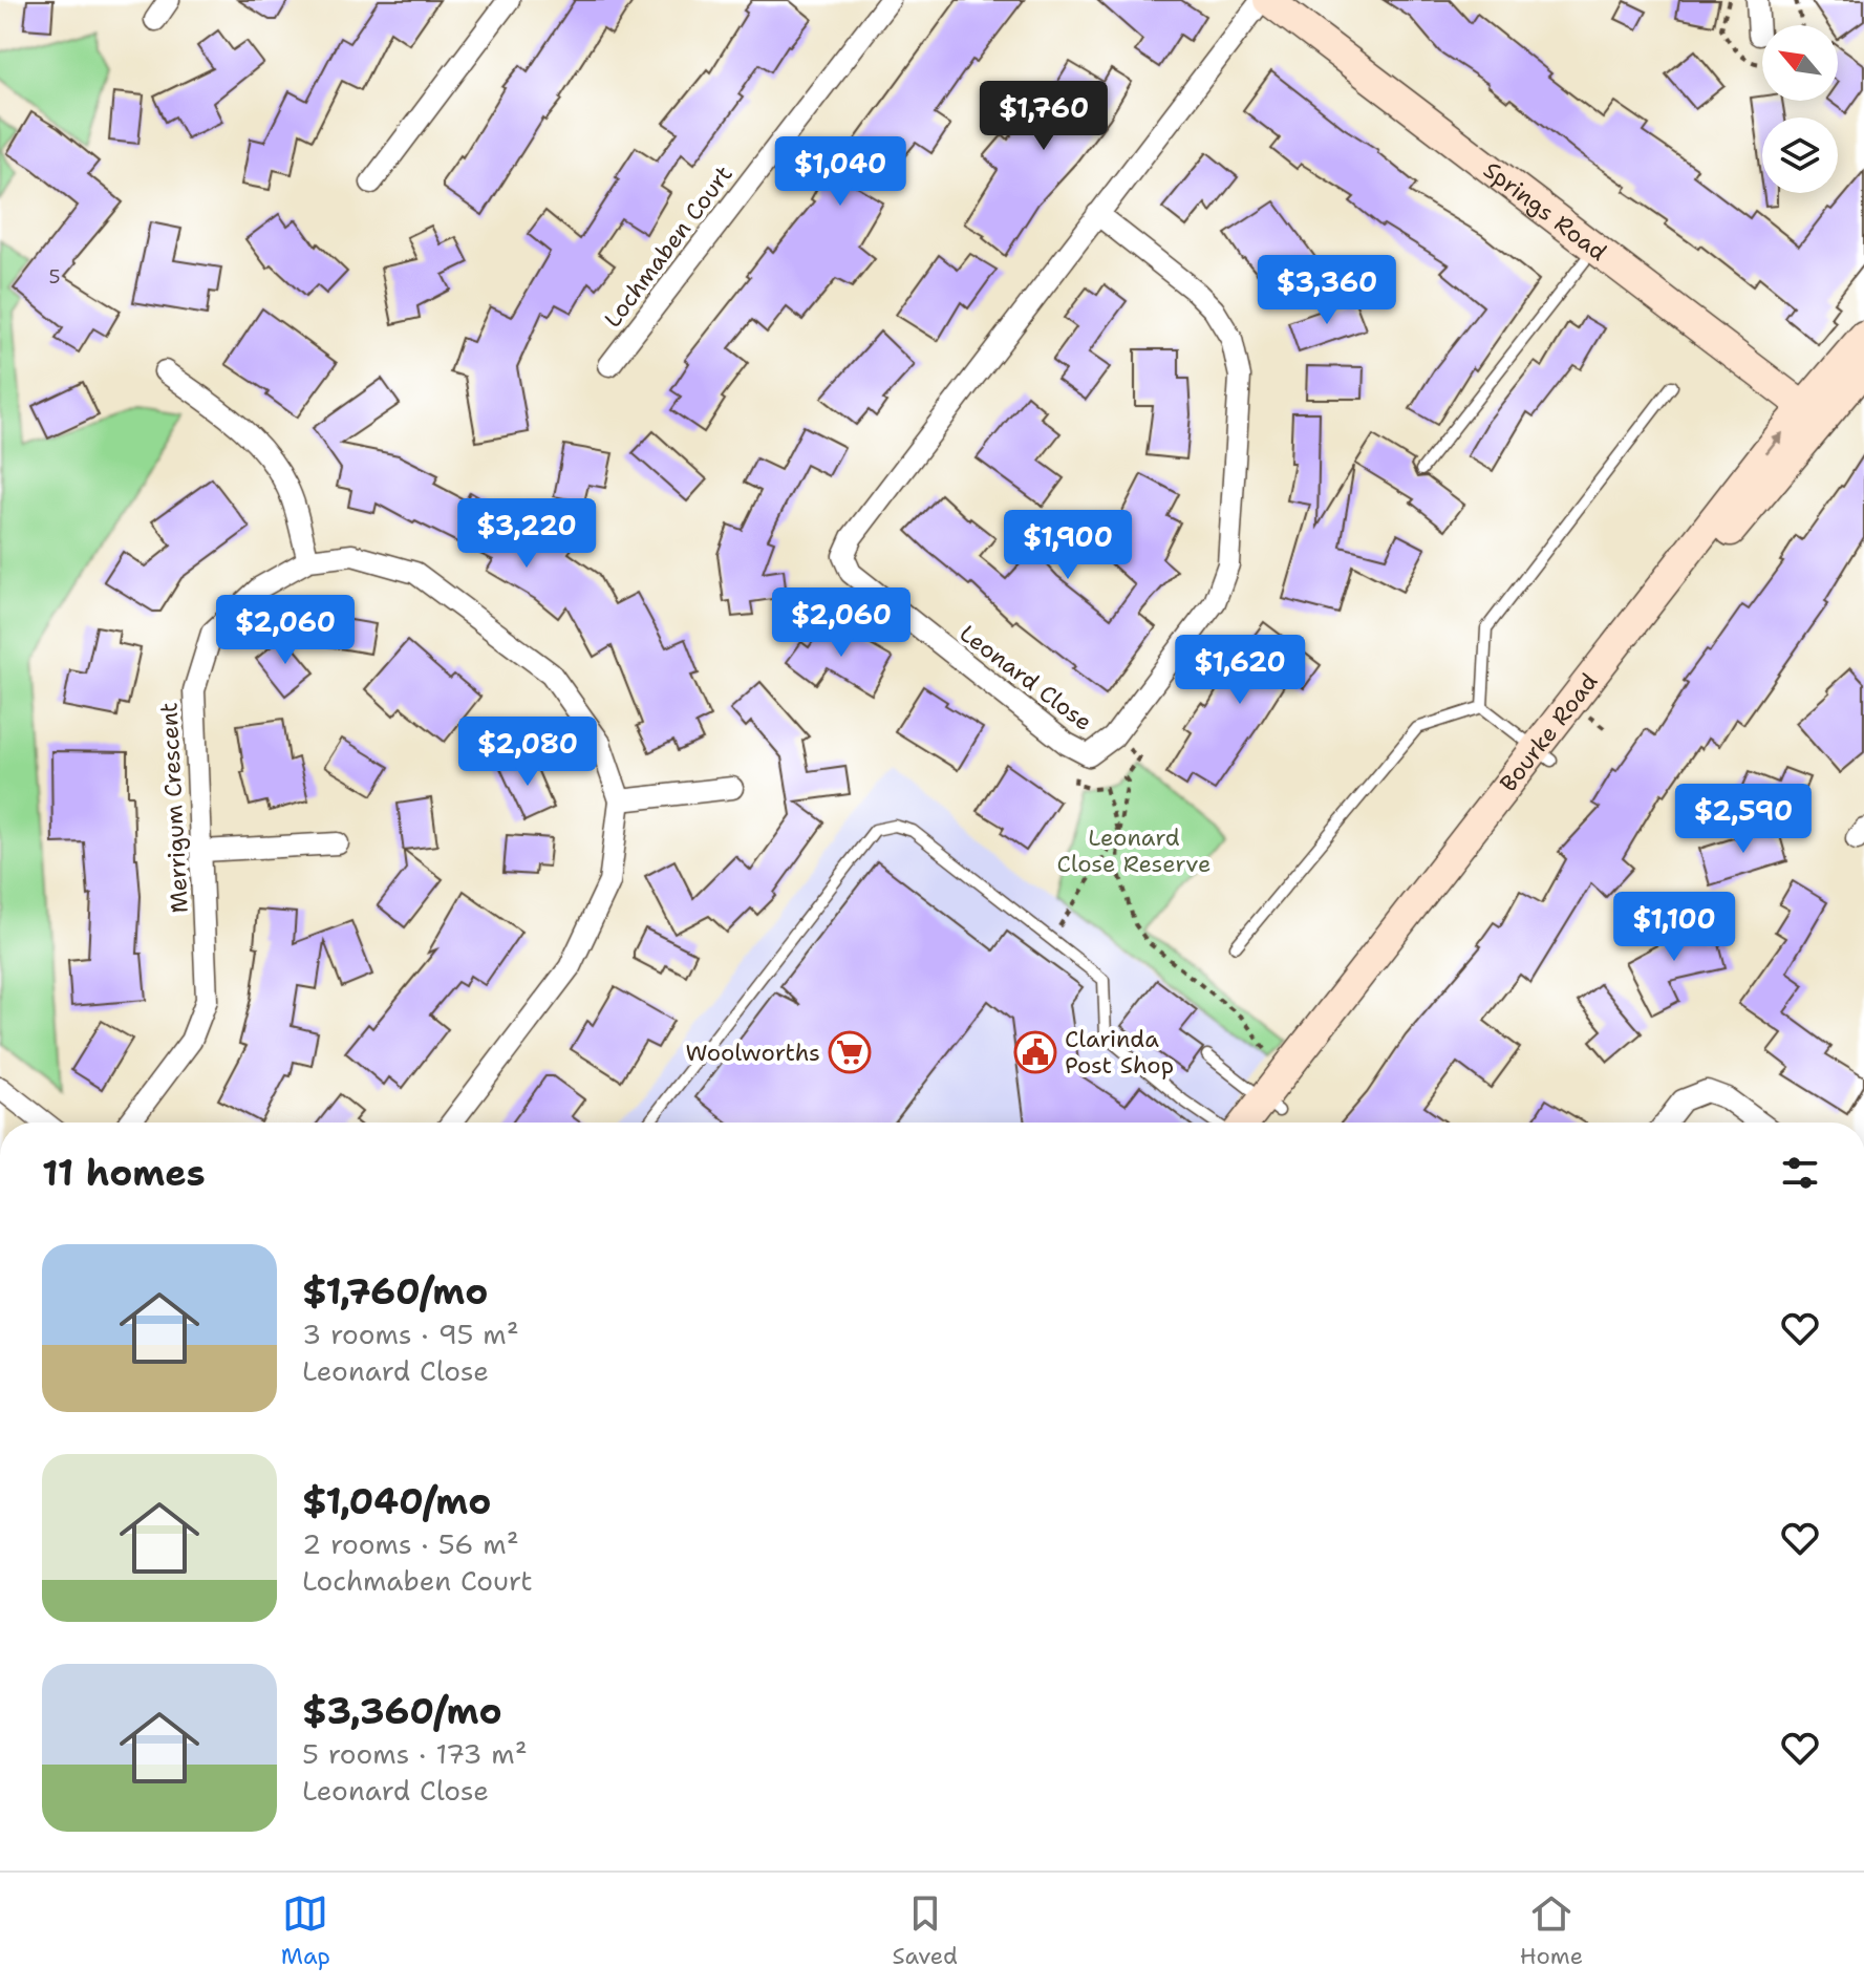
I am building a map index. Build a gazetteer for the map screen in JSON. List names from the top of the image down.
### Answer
{
  "streets": {
    "main road": ["Springs Road", "Bourke Road"],
    "street": ["Lochmaben Court", "Leonard Close", "Merrigum Crescent"]
  },
  "crossings": [
    ["Springs Road", "Bourke Road"]
  ],
  "parks": ["Leonard Close Reserve"],
  "places": {
    "supermarket": ["Woolworths"],
    "public building": ["Clarinda Post Shop"]
  },
  "house_numbers": ["5"],
  "north": "top left",
  "page": {
    "price": [
      "$1,760",
      "$1,040",
      "$3,360",
      "$3,220",
      "$1,900",
      "$2,060",
      "$2,060",
      "$1,620",
      "$2,080",
      "$2,590",
      "$1,100"
    ],
    "heading": "11 homes",
    "list": [
      {
        "name": "$1,760/mo",
        "note": "3 rooms · 95 m² · Leonard Close"
      },
      {
        "name": "$1,040/mo",
        "note": "2 rooms · 56 m² · Lochmaben Court"
      },
      {
        "name": "$3,360/mo",
        "note": "5 rooms · 173 m² · Leonard Close"
      }
    ],
    "tabs": ["Map", "Saved", "Home"]
  }
}
